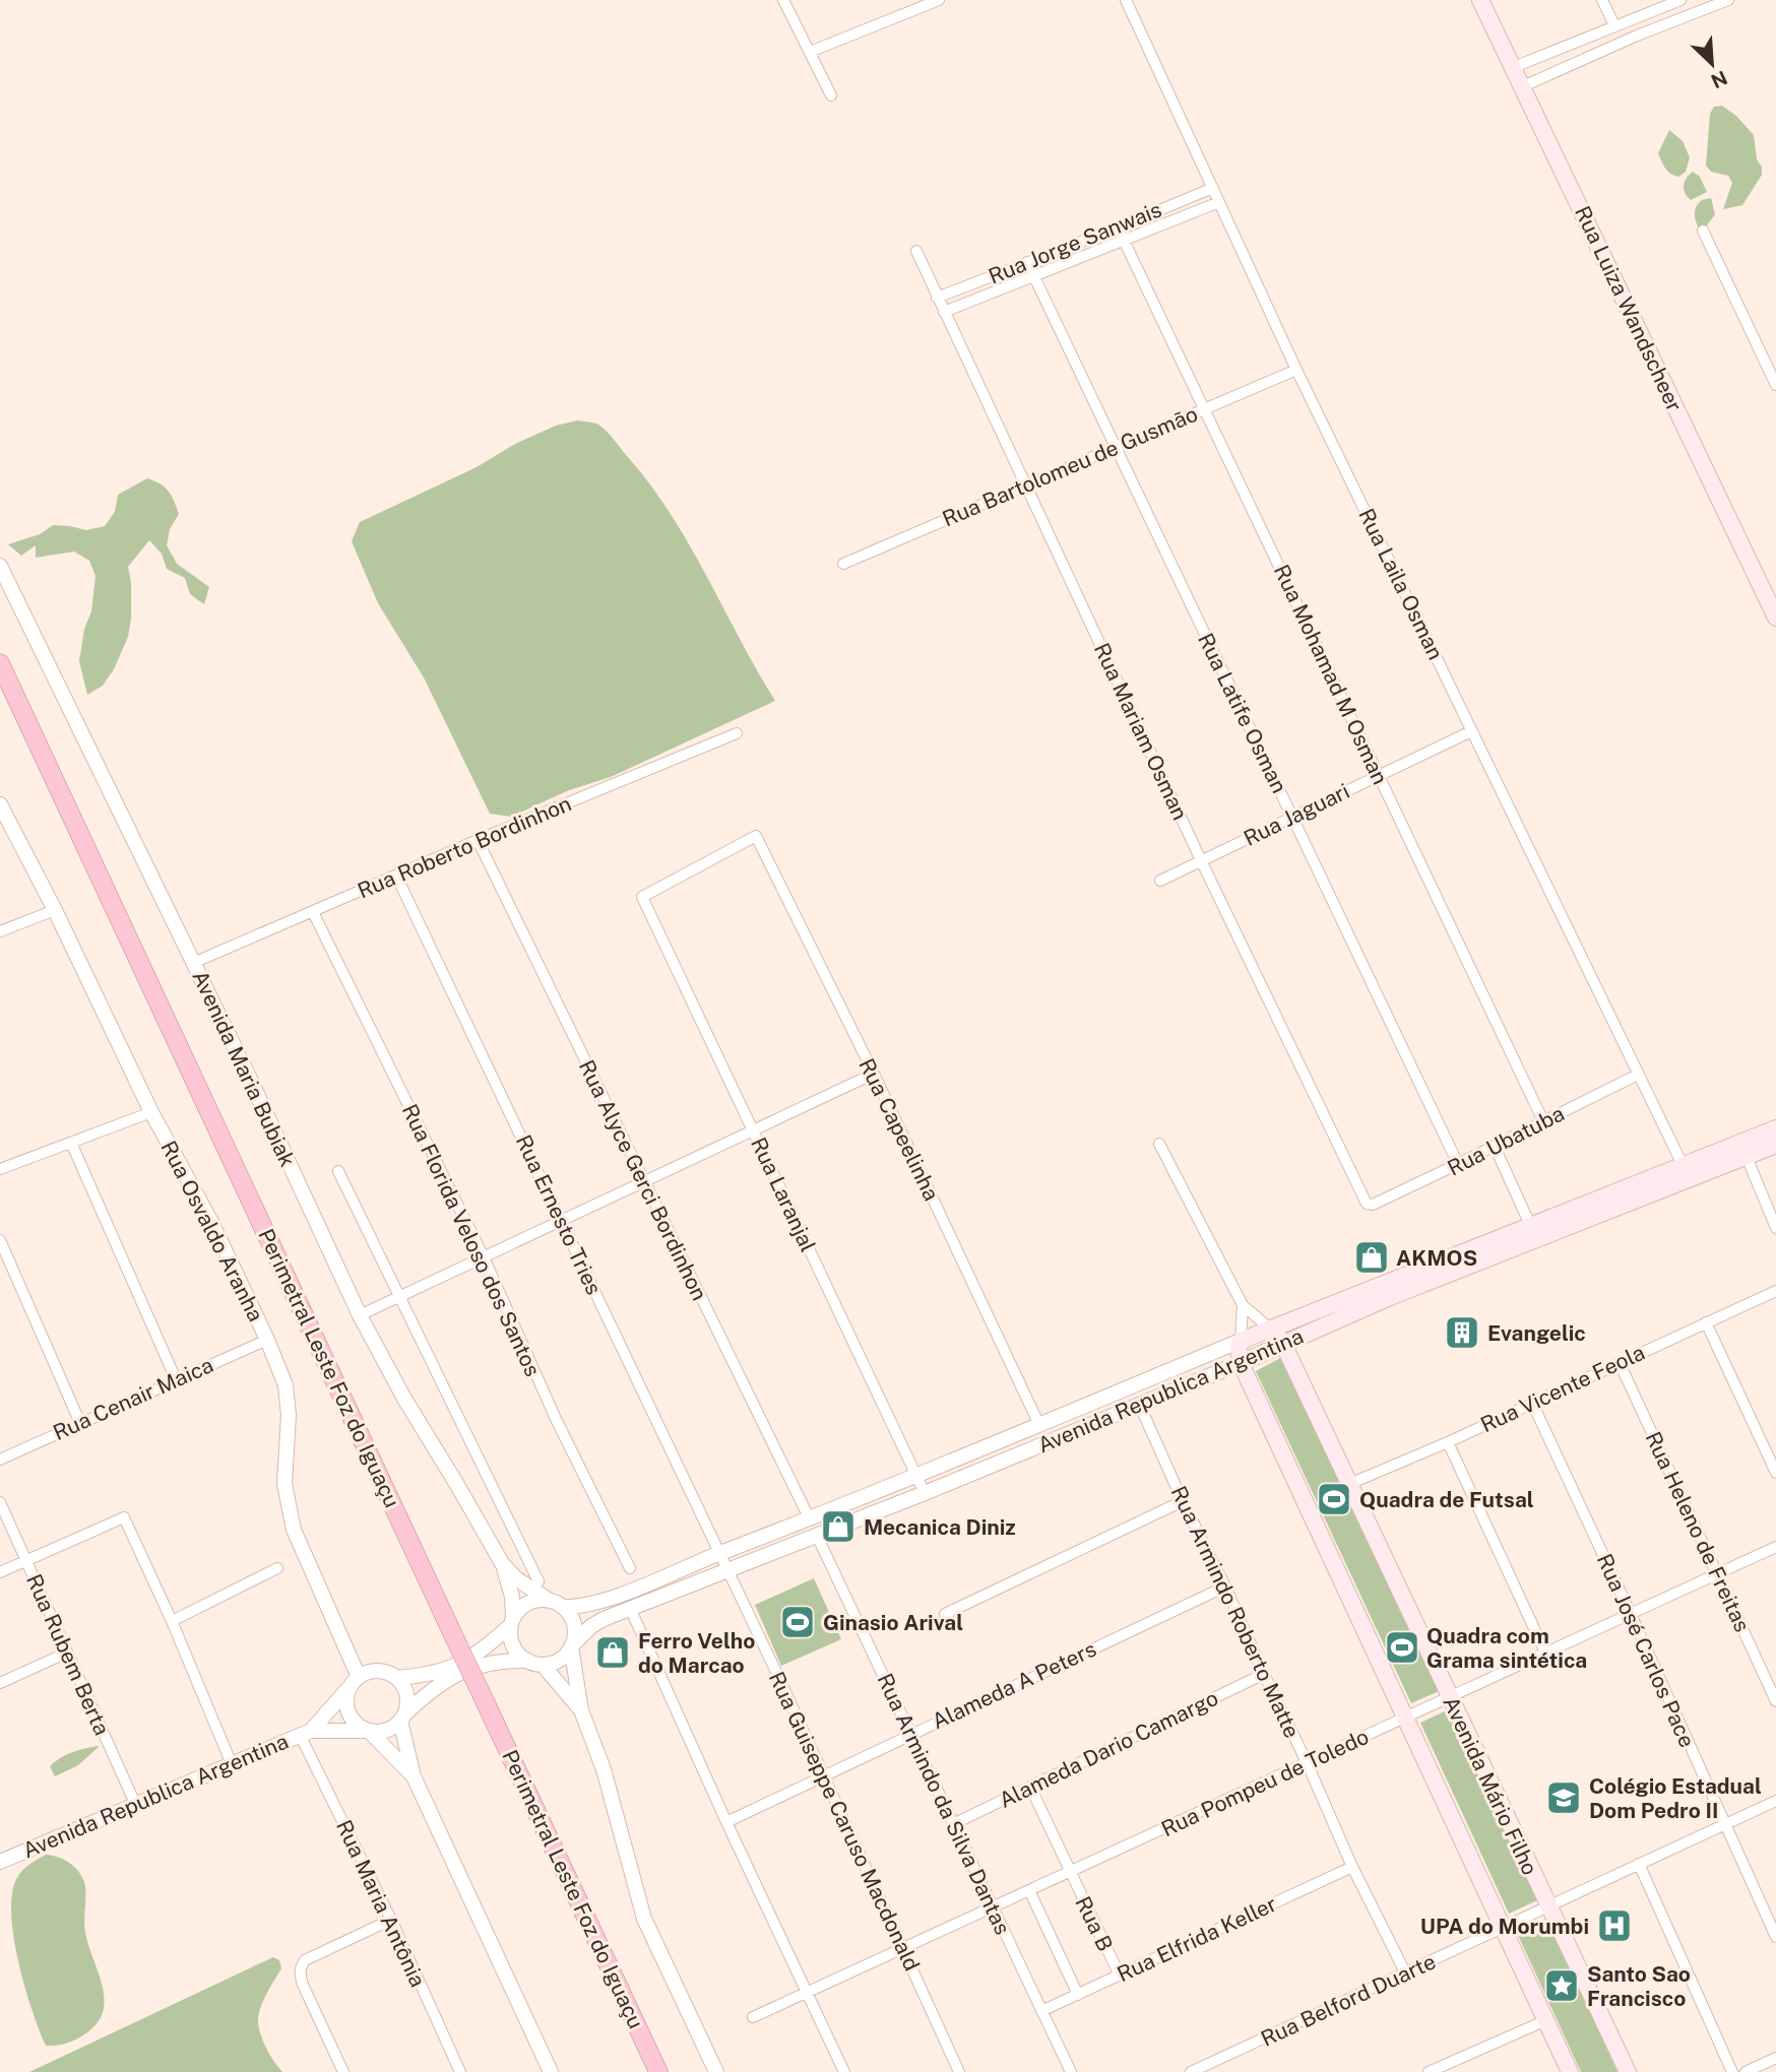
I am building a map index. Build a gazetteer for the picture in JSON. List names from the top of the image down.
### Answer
{
  "streets": {
    "highway": ["Perimetral Leste Foz do Iguaçu"],
    "main road": ["Rua Luiza Wandscheer", "Avenida Republica Argentina", "Avenida Mário Filho"],
    "street": [
      "Rua Jorge Sanwais",
      "Rua Bartolomeu de Gusmão",
      "Rua Laila Osman",
      "Rua Mohamad M Osman",
      "Rua Latife Osman",
      "Rua Mariam Osman",
      "Rua Jaguari",
      "Rua Roberto Bordinhon",
      "Avenida Maria Bubiak",
      "Rua Capeelinha",
      "Rua Ubatuba",
      "Rua Alyce Gerci Bordinhon",
      "Rua Laranjal",
      "Rua Ernesto Tries",
      "Rua Osvaldo Aranha",
      "Rua Florida Veloso dos Santos",
      "Rua Vicente Feola",
      "Rua Cenair Maica",
      "Rua Heleno de Freitas",
      "Rua Armindo Roberto Matte",
      "Rua José Carlos Pace",
      "Rua Rubem Berta",
      "Alameda A Peters",
      "Alameda Dario Camargo",
      "Rua Pompeu de Toledo",
      "Rua Armindo da Silva Dantas",
      "Rua Guiseppe Caruso Macdonald",
      "Rua Maria Antônia",
      "Rua B",
      "Rua Elfrida Keller",
      "Rua Belford Duarte"
    ]
  },
  "crossings": [
    ["Rua Jorge Sanwais", "Rua Laila Osman"],
    ["Rua Jorge Sanwais", "Rua Mohamad M Osman"],
    ["Rua Jorge Sanwais", "Rua Latife Osman"],
    ["Rua Jorge Sanwais", "Rua Mariam Osman"],
    ["Rua Bartolomeu de Gusmão", "Rua Laila Osman"],
    ["Rua Bartolomeu de Gusmão", "Rua Mohamad M Osman"],
    ["Rua Bartolomeu de Gusmão", "Rua Latife Osman"],
    ["Rua Bartolomeu de Gusmão", "Rua Mariam Osman"],
    ["Rua Laila Osman", "Rua Jaguari"],
    ["Rua Laila Osman", "Rua Ubatuba"],
    ["Rua Laila Osman", "Avenida Republica Argentina"],
    ["Rua Mohamad M Osman", "Rua Jaguari"],
    ["Rua Mohamad M Osman", "Rua Ubatuba"],
    ["Rua Latife Osman", "Rua Jaguari"],
    ["Rua Latife Osman", "Rua Ubatuba"],
    ["Rua Mariam Osman", "Rua Jaguari"],
    ["Rua Mariam Osman", "Rua Ubatuba"],
    ["Rua Roberto Bordinhon", "Avenida Maria Bubiak"],
    ["Rua Roberto Bordinhon", "Rua Alyce Gerci Bordinhon"],
    ["Rua Roberto Bordinhon", "Rua Ernesto Tries"],
    ["Rua Roberto Bordinhon", "Rua Florida Veloso dos Santos"],
    ["Avenida Maria Bubiak", "Avenida Republica Argentina"],
    ["Rua Capeelinha", "Rua Laranjal"],
    ["Rua Capeelinha", "Avenida Republica Argentina"],
    ["Rua Alyce Gerci Bordinhon", "Avenida Republica Argentina"],
    ["Rua Laranjal", "Avenida Republica Argentina"],
    ["Rua Ernesto Tries", "Avenida Republica Argentina"],
    ["Rua Ernesto Tries", "Rua Guiseppe Caruso Macdonald"],
    ["Rua Osvaldo Aranha", "Avenida Republica Argentina"],
    ["Rua Osvaldo Aranha", "Rua Cenair Maica"],
    ["Rua Vicente Feola", "Rua Heleno de Freitas"],
    ["Rua Vicente Feola", "Rua José Carlos Pace"],
    ["Rua Vicente Feola", "Avenida Mário Filho"],
    ["Avenida Republica Argentina", "Rua Armindo Roberto Matte"],
    ["Avenida Republica Argentina", "Rua Rubem Berta"],
    ["Avenida Republica Argentina", "Avenida Mário Filho"],
    ["Avenida Republica Argentina", "Rua Armindo da Silva Dantas"],
    ["Avenida Republica Argentina", "Rua Guiseppe Caruso Macdonald"],
    ["Avenida Republica Argentina", "Rua Maria Antônia"],
    ["Rua Heleno de Freitas", "Rua Pompeu de Toledo"],
    ["Rua Armindo Roberto Matte", "Alameda A Peters"],
    ["Rua Armindo Roberto Matte", "Alameda Dario Camargo"],
    ["Rua Armindo Roberto Matte", "Rua Pompeu de Toledo"],
    ["Rua Armindo Roberto Matte", "Rua Elfrida Keller"],
    ["Rua Armindo Roberto Matte", "Rua Belford Duarte"],
    ["Rua José Carlos Pace", "Rua Pompeu de Toledo"],
    ["Rua José Carlos Pace", "Rua Belford Duarte"],
    ["Alameda A Peters", "Rua Armindo da Silva Dantas"],
    ["Alameda A Peters", "Rua Guiseppe Caruso Macdonald"],
    ["Alameda Dario Camargo", "Rua Armindo da Silva Dantas"],
    ["Alameda Dario Camargo", "Rua B"],
    ["Rua Pompeu de Toledo", "Avenida Mário Filho"],
    ["Rua Pompeu de Toledo", "Rua Armindo da Silva Dantas"],
    ["Rua Pompeu de Toledo", "Rua Guiseppe Caruso Macdonald"],
    ["Rua Pompeu de Toledo", "Rua B"],
    ["Avenida Mário Filho", "Rua Belford Duarte"],
    ["Rua Armindo da Silva Dantas", "Rua Elfrida Keller"],
    ["Rua B", "Rua Elfrida Keller"]
  ],
  "places": {
    "shop": ["AKMOS", "Mecanica Diniz", "Ferro Velho do Marcao"],
    "building": ["Evangelic"],
    "sports": ["Quadra de Futsal", "Ginasio Arival", "Quadra com Grama sintética"],
    "school or university": ["Colégio Estadual Dom Pedro II"],
    "hospital": ["UPA do Morumbi"],
    "place": ["Santo Sao Francisco"]
  },
  "north": "bottom right"
}
